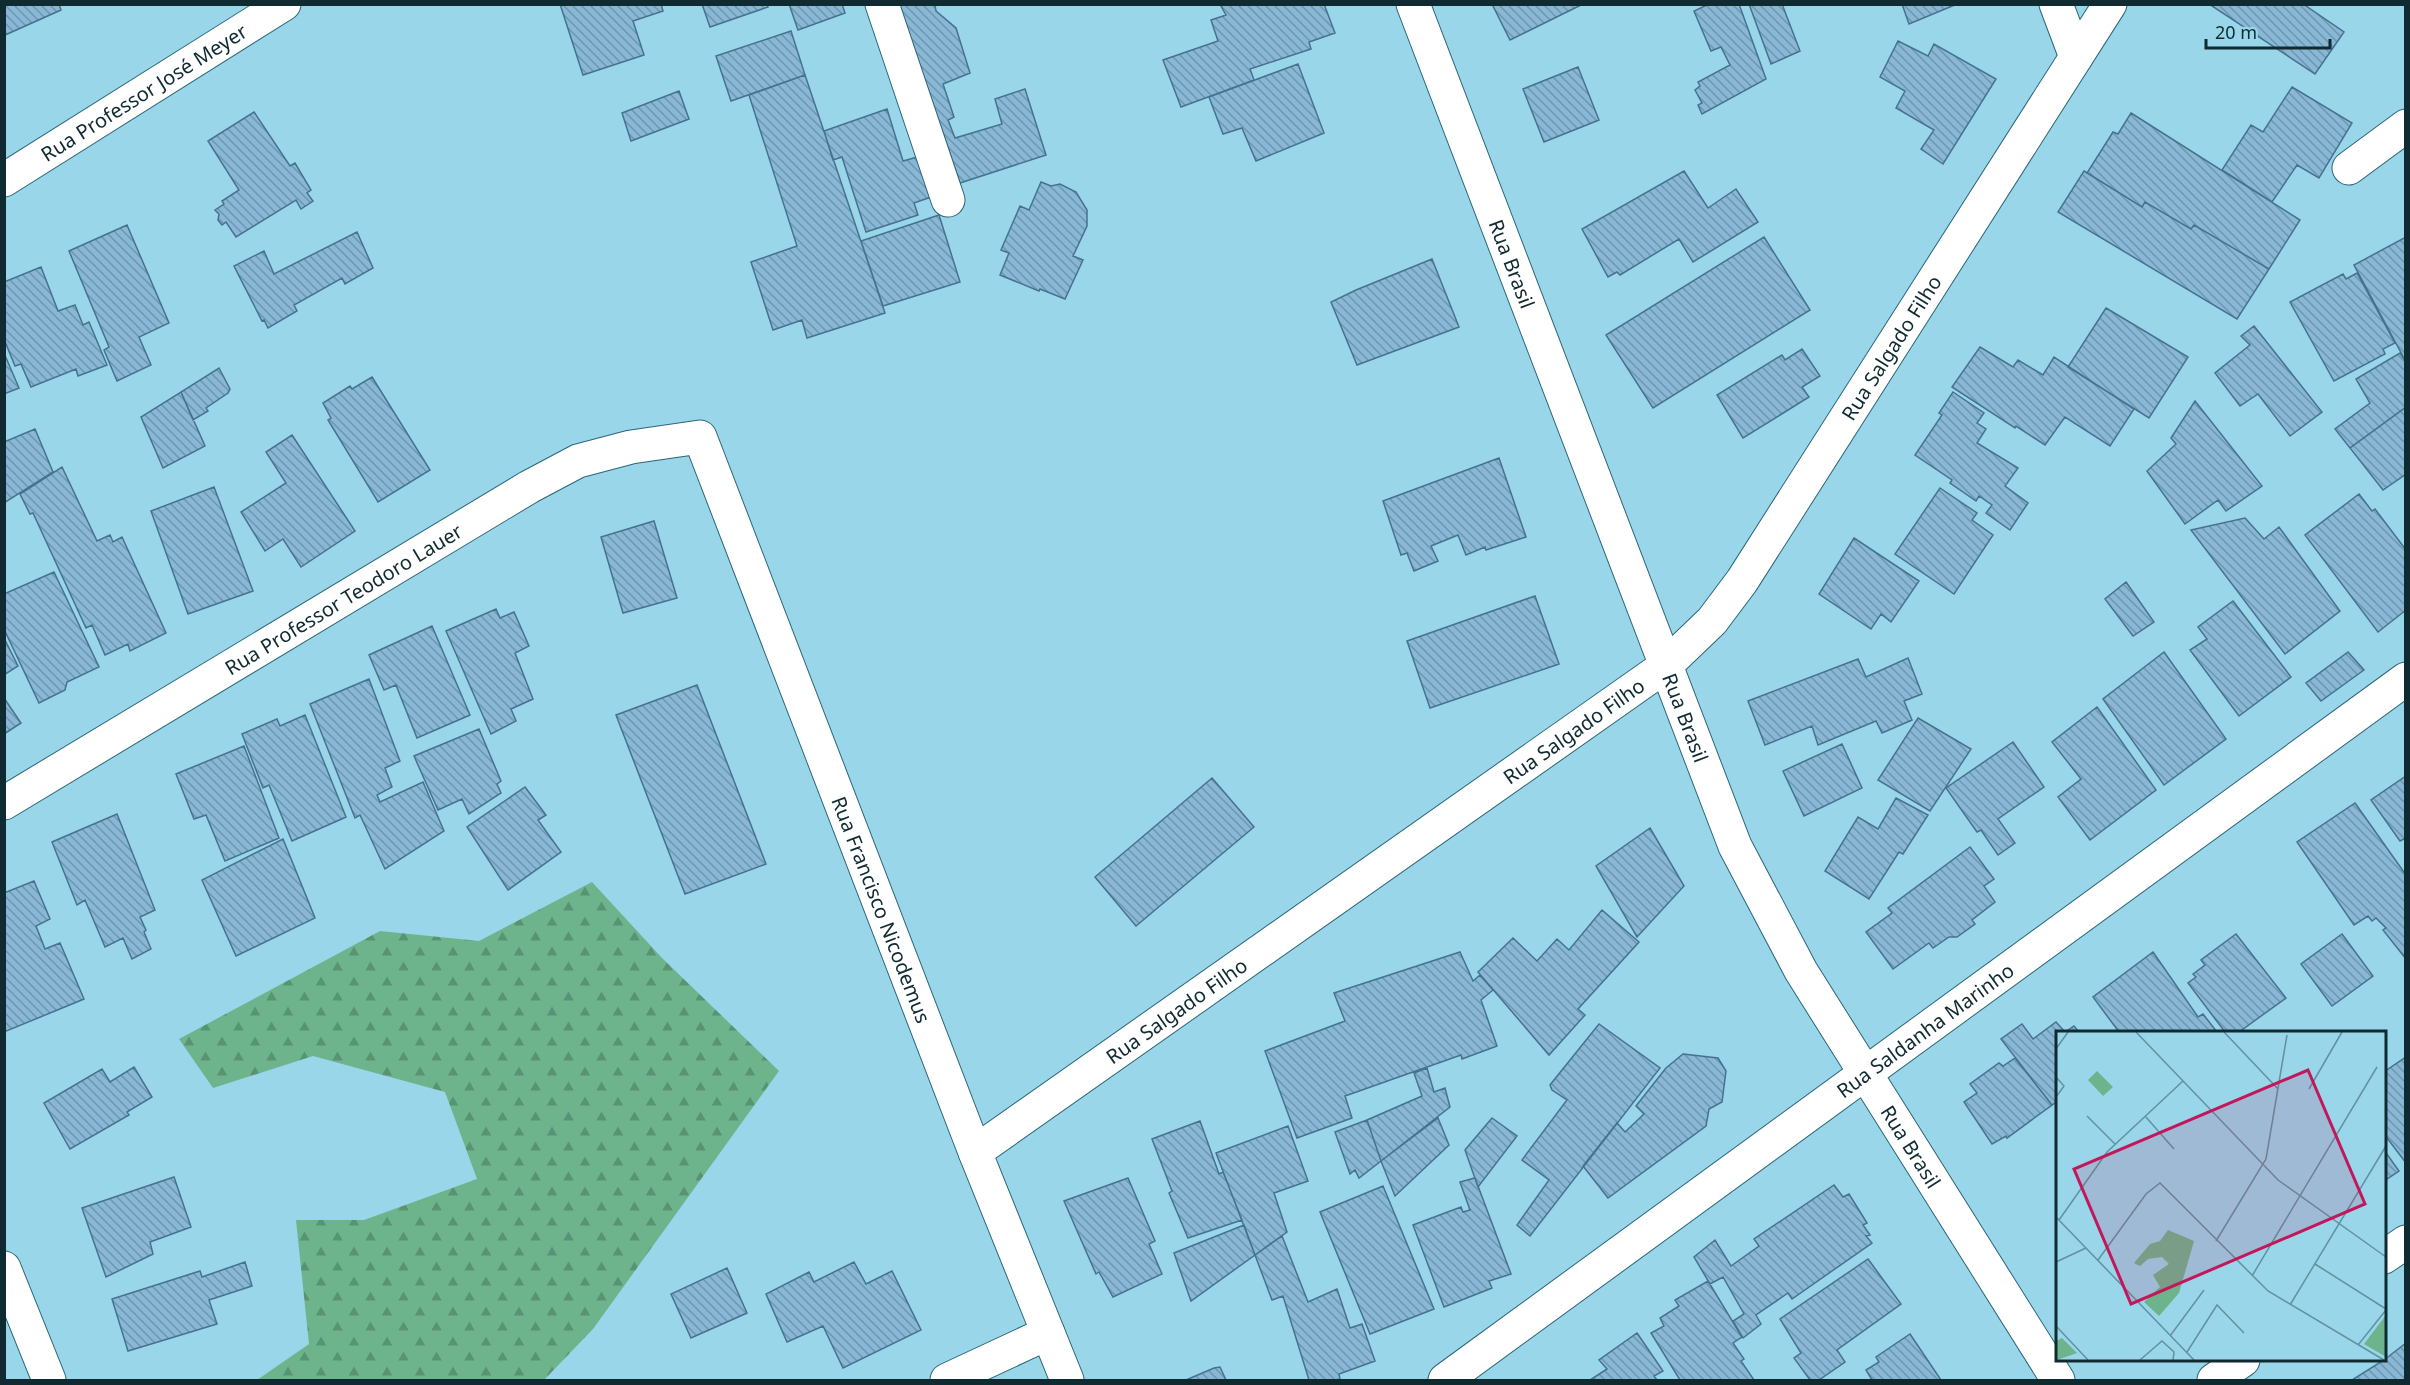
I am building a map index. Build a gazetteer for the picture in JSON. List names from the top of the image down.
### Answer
{
  "streets": {
    "street": [
      "Rua Professor José Meyer",
      "Rua Brasil",
      "Rua Salgado Filho",
      "Rua Professor Teodoro Lauer",
      "Rua Francisco Nicodemus",
      "Rua Saldanha Marinho"
    ]
  },
  "crossings": [
    ["Rua Brasil", "Rua Salgado Filho"],
    ["Rua Brasil", "Rua Saldanha Marinho"],
    ["Rua Salgado Filho", "Rua Francisco Nicodemus"],
    ["Rua Professor Teodoro Lauer", "Rua Francisco Nicodemus"]
  ],
  "scale_bar": "20 m"
}
